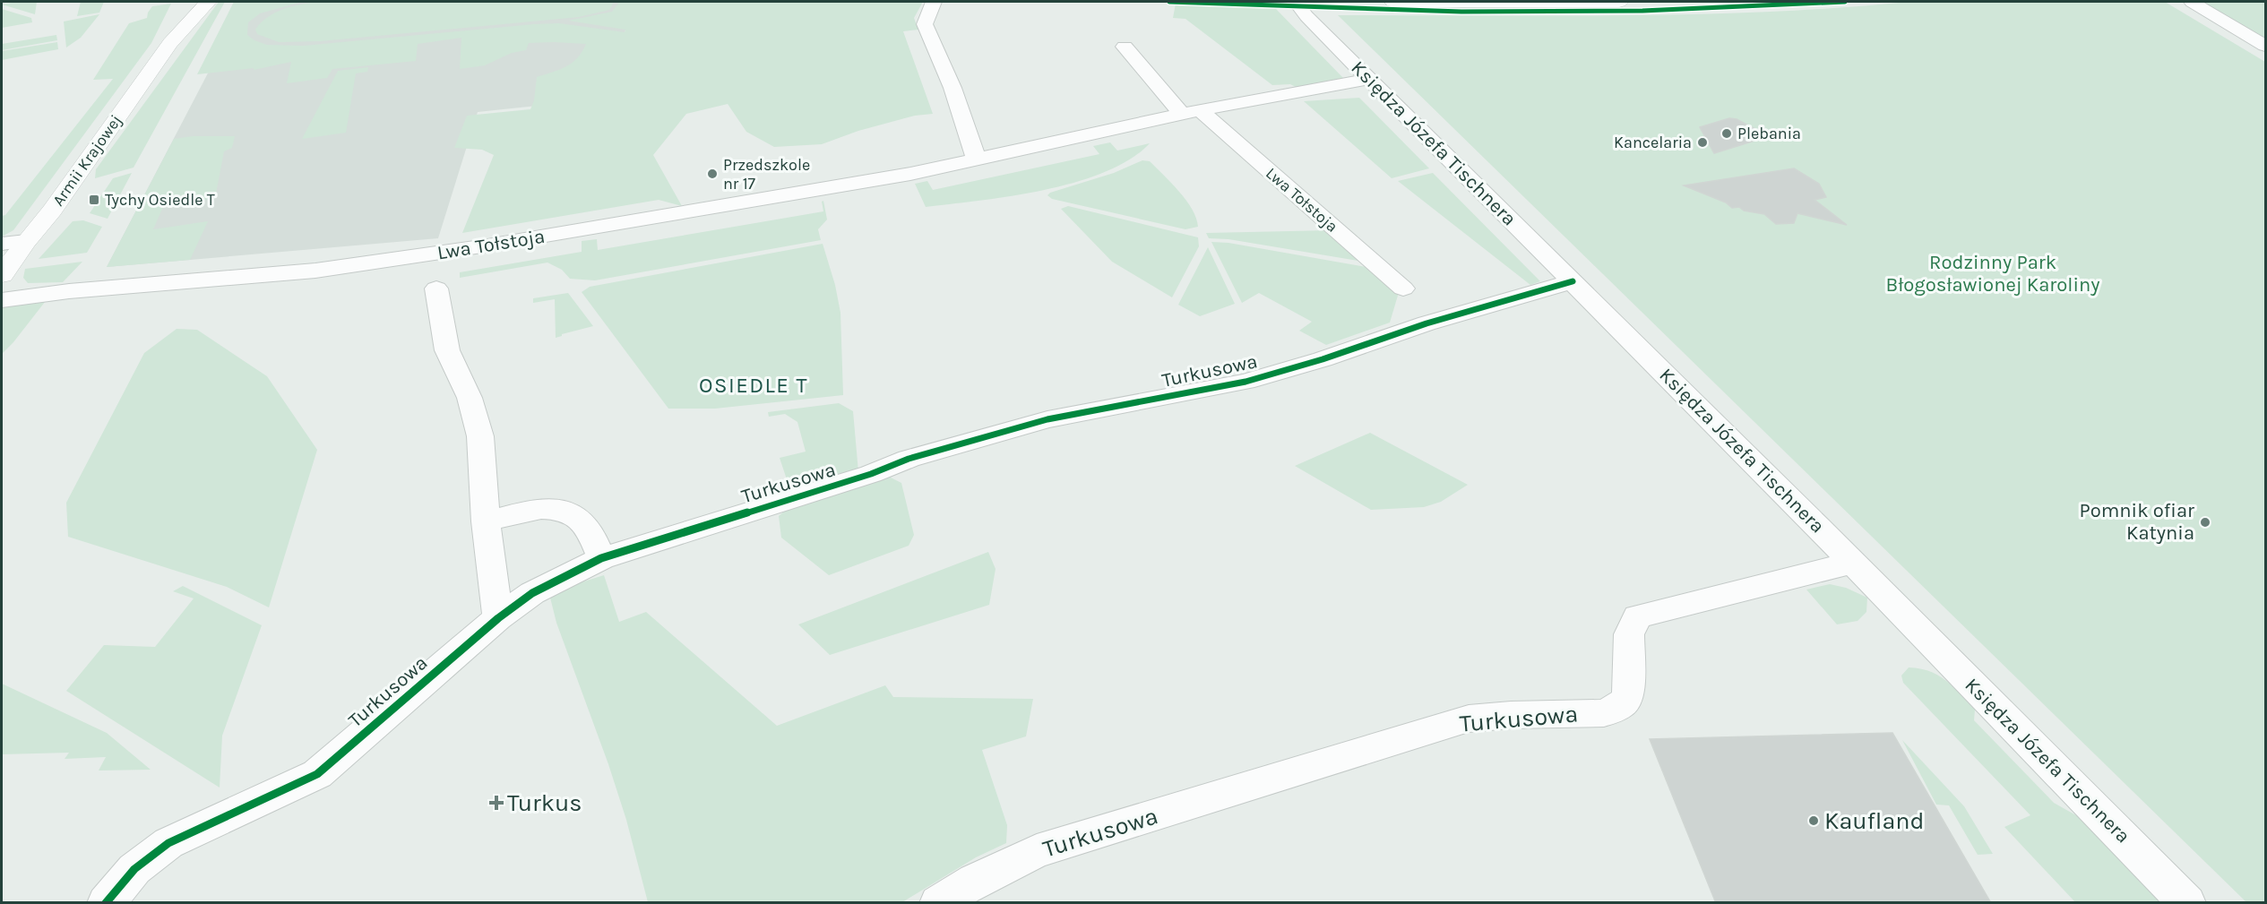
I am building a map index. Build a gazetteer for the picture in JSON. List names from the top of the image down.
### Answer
{
  "streets": {
    "street": [
      "Księdza Józefa Tischnera",
      "Armii Krajowej",
      "Lwa Tołstoja",
      "Turkusowa"
    ]
  },
  "crossings": [
    ["Księdza Józefa Tischnera", "Lwa Tołstoja"],
    ["Księdza Józefa Tischnera", "Turkusowa"]
  ],
  "districts": ["OSIEDLE T"],
  "parks": ["Rodzinny Park Błogosławionej Karoliny"],
  "places": {
    "other": [
      "Plebania",
      "Kancelaria",
      "Przedszkole nr 17",
      "Pomnik ofiar Katynia",
      "Kaufland"
    ],
    "transit": ["Tychy Osiedle T"],
    "health": ["Turkus"]
  }
}
